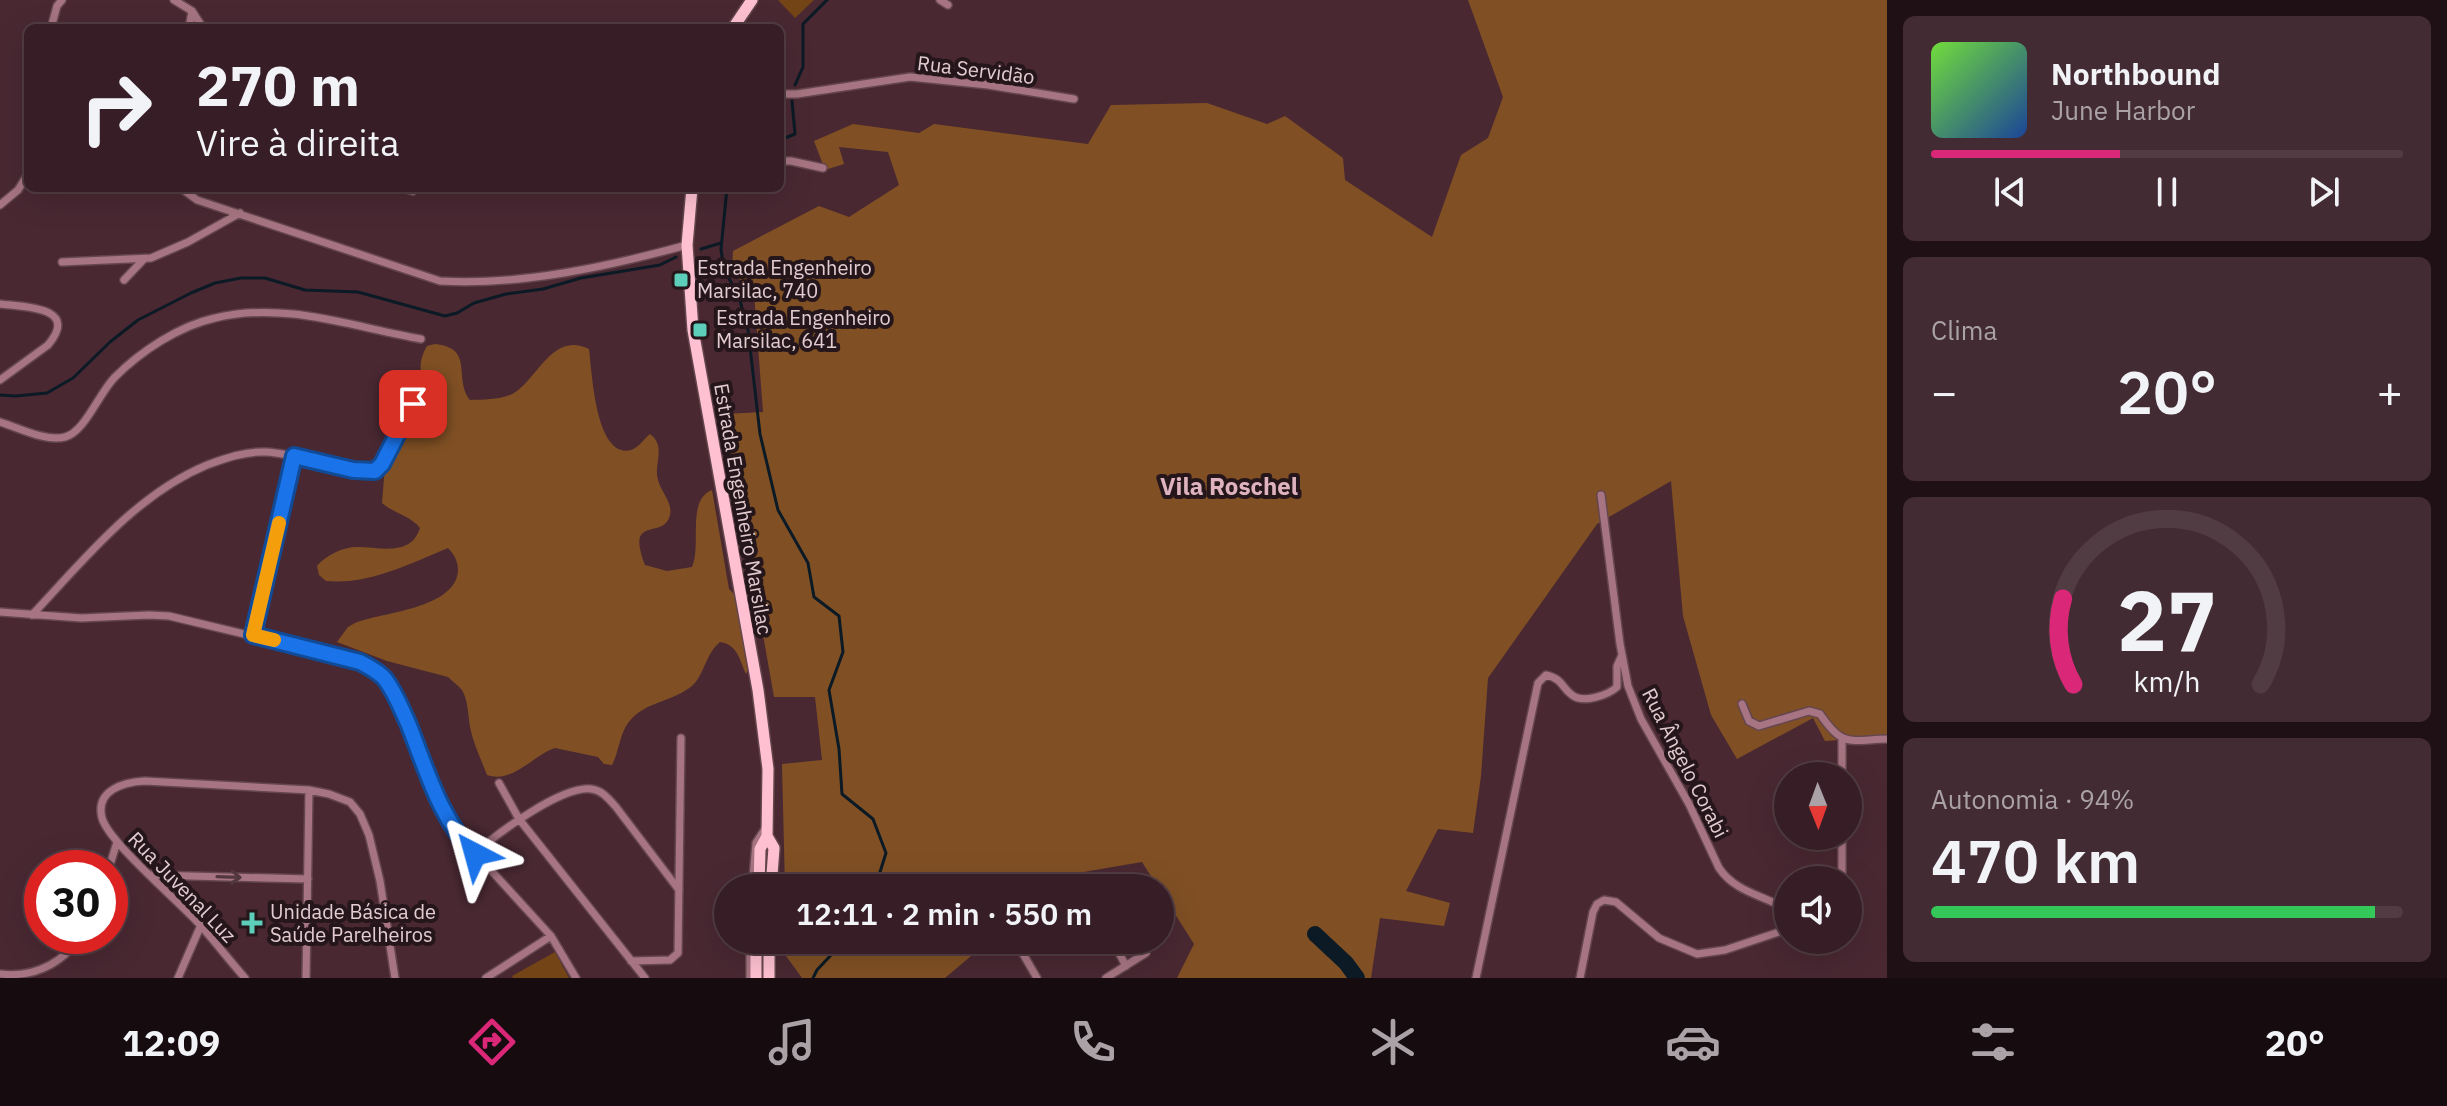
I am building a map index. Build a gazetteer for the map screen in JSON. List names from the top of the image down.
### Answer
{
  "streets": {
    "main road": ["Estrada Engenheiro Marsilac"],
    "street": ["Rua Servidão", "Rua Ângelo Corabi", "Rua Juvenal Luz"]
  },
  "districts": ["Vila Roschel"],
  "places": {
    "transit": ["Estrada Engenheiro Marsilac, 740", "Estrada Engenheiro Marsilac, 641"],
    "health": ["Unidade Básica de Saúde Parelheiros"]
  },
  "north": "bottom",
  "page": {
    "turn": ["270 m", "Vire à direita"],
    "song": ["Northbound", "June Harbor"],
    "tile": [
      "Clima",
      ["Autonomia · 94%", "470 km"]
    ],
    "heat": ["−", "20°", "+"],
    "limit": "30",
    "trip": "12:11 · 2 min · 550 m",
    "tabs": ["12:09", "20°"],
    "gauge": ["27", "km/h"]
  }
}
